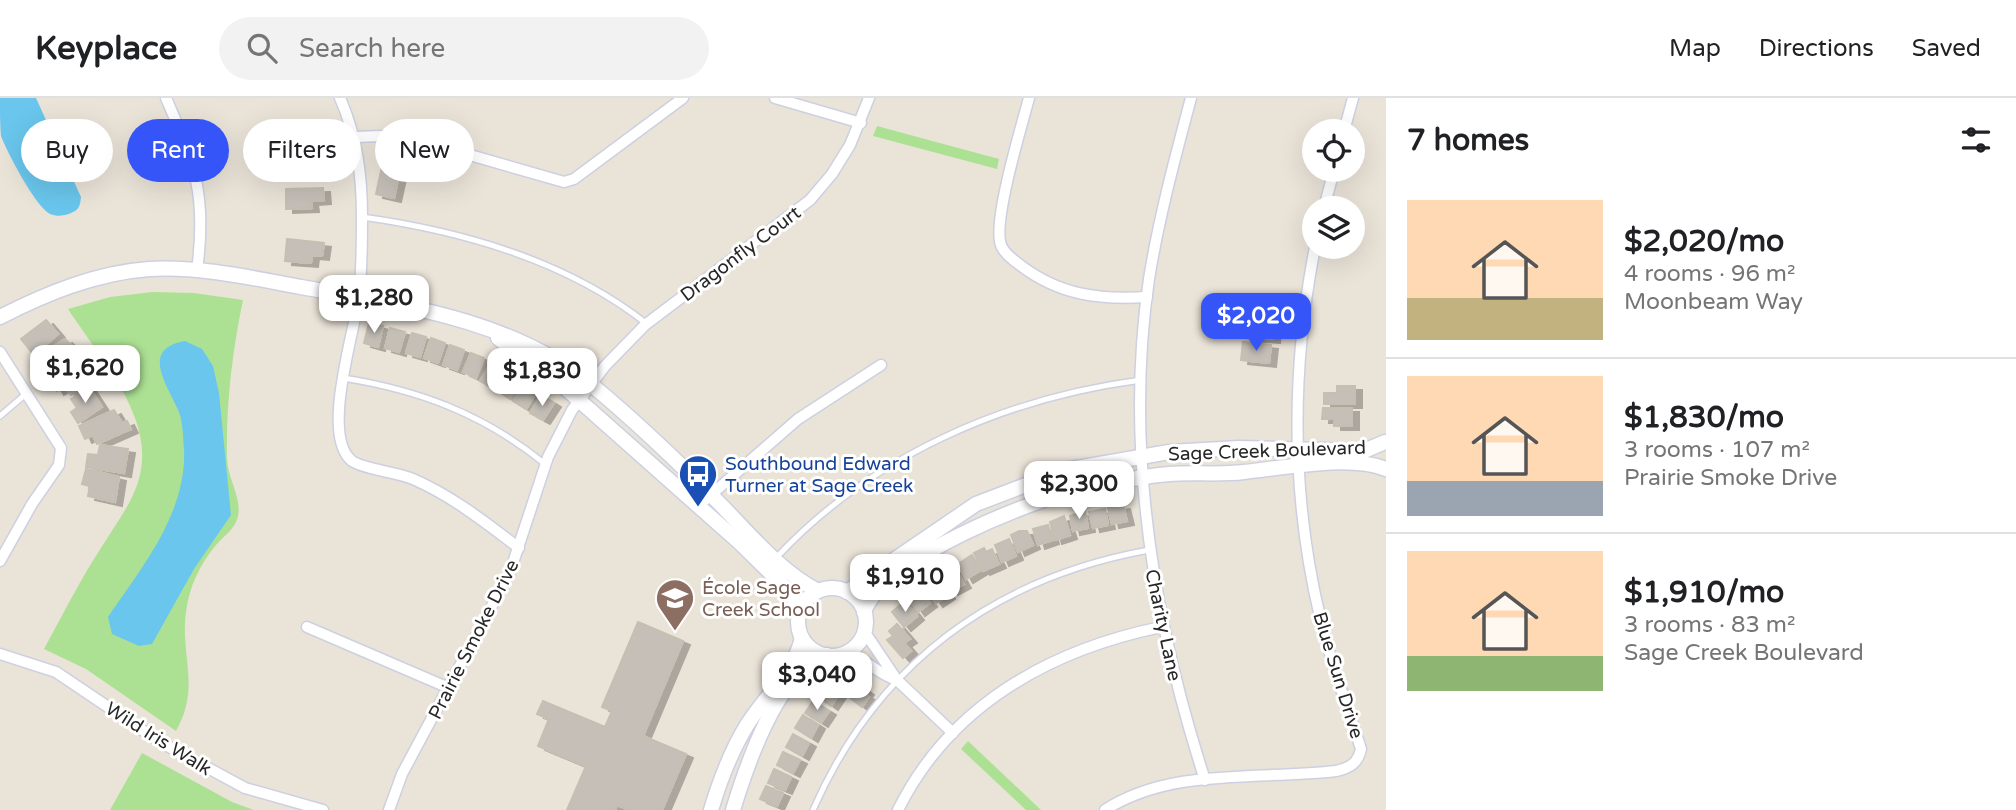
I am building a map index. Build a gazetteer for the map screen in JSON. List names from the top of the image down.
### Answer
{
  "streets": {
    "street": [
      "Dragonfly Court",
      "Sage Creek Boulevard",
      "Charity Lane",
      "Prairie Smoke Drive",
      "Blue Sun Drive",
      "Wild Iris Walk"
    ]
  },
  "crossings": [
    ["Dragonfly Court", "Prairie Smoke Drive"],
    ["Sage Creek Boulevard", "Charity Lane"],
    ["Sage Creek Boulevard", "Blue Sun Drive"],
    ["Charity Lane", "Blue Sun Drive"]
  ],
  "places": {
    "bus stop": ["Southbound Edward Turner at Sage Creek"],
    "school or university": ["École Sage Creek School"]
  },
  "page": {
    "header": "Keyplace",
    "search": "Search here",
    "nav": ["Map", "Directions", "Saved"],
    "heading": "7 homes",
    "chip": [
      "Buy",
      "Rent",
      "Filters",
      "New"
    ],
    "list": [
      {
        "name": "$2,020/mo",
        "note": "4 rooms · 96 m² · Moonbeam Way"
      },
      {
        "name": "$1,830/mo",
        "note": "3 rooms · 107 m² · Prairie Smoke Drive"
      },
      {
        "name": "$1,910/mo",
        "note": "3 rooms · 83 m² · Sage Creek Boulevard"
      }
    ],
    "price": [
      "$1,280",
      "$2,020",
      "$1,620",
      "$1,830",
      "$2,300",
      "$1,910",
      "$3,040"
    ]
  }
}
